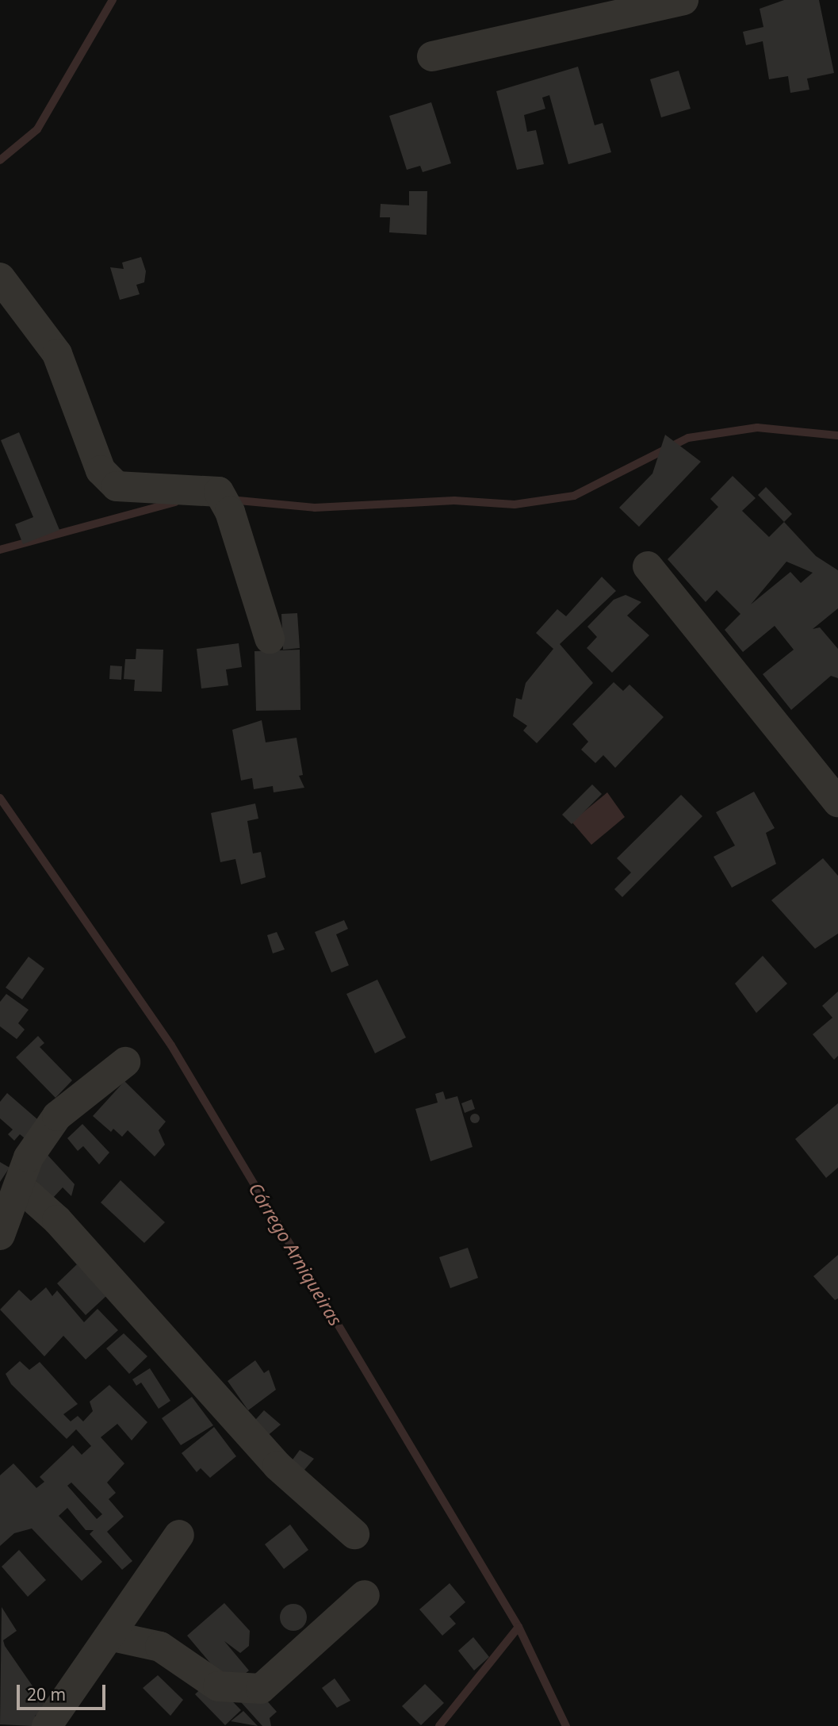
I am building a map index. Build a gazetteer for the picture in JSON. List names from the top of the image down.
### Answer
{
  "water": ["Córrego Arniqueiras"],
  "scale_bar": "20 m"
}
